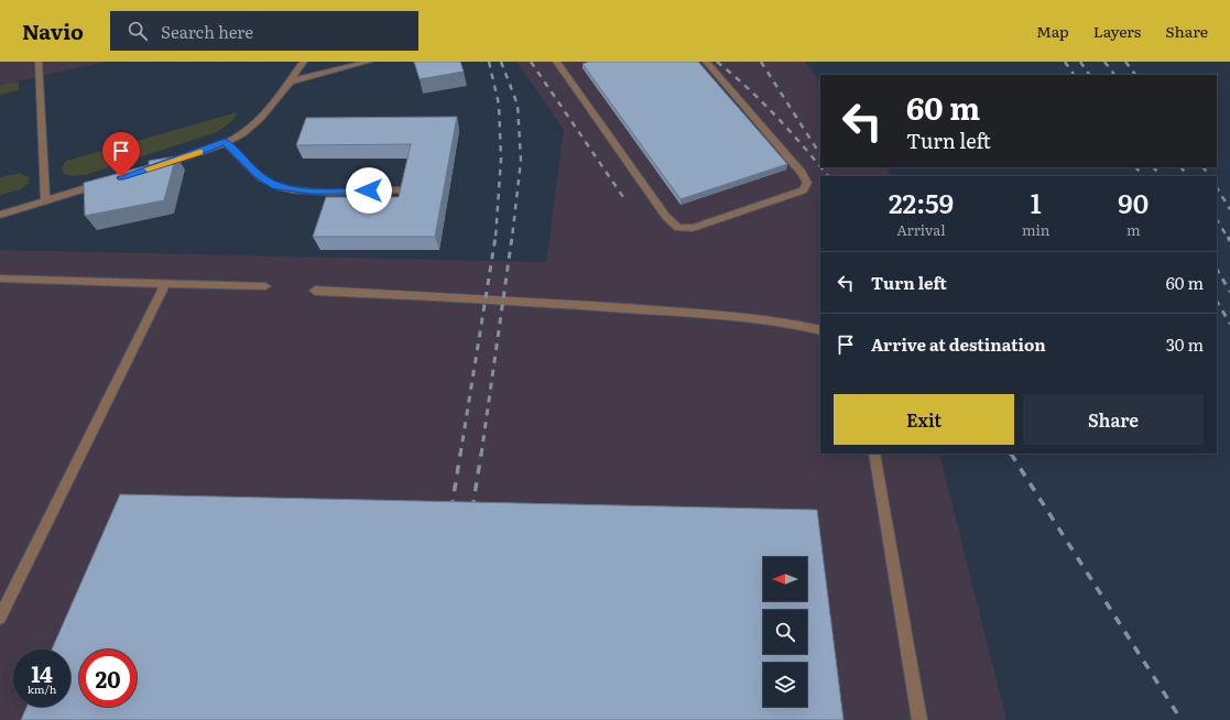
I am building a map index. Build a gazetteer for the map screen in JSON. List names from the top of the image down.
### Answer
{
  "north": "left",
  "page": {
    "header": "Navio",
    "search": "Search here",
    "nav": ["Map", "Layers", "Share"],
    "turn": ["60 m", "Turn left"],
    "eta": [
      "22:59",
      "Arrival",
      "1",
      "min",
      "90",
      "m"
    ],
    "list": [
      {
        "name": "Turn left",
        "value": "60 m"
      },
      {
        "name": "Arrive at destination",
        "value": "30 m"
      }
    ],
    "buttons": ["Exit", "Share"],
    "speed": "14 km/h",
    "limit": "20"
  }
}
